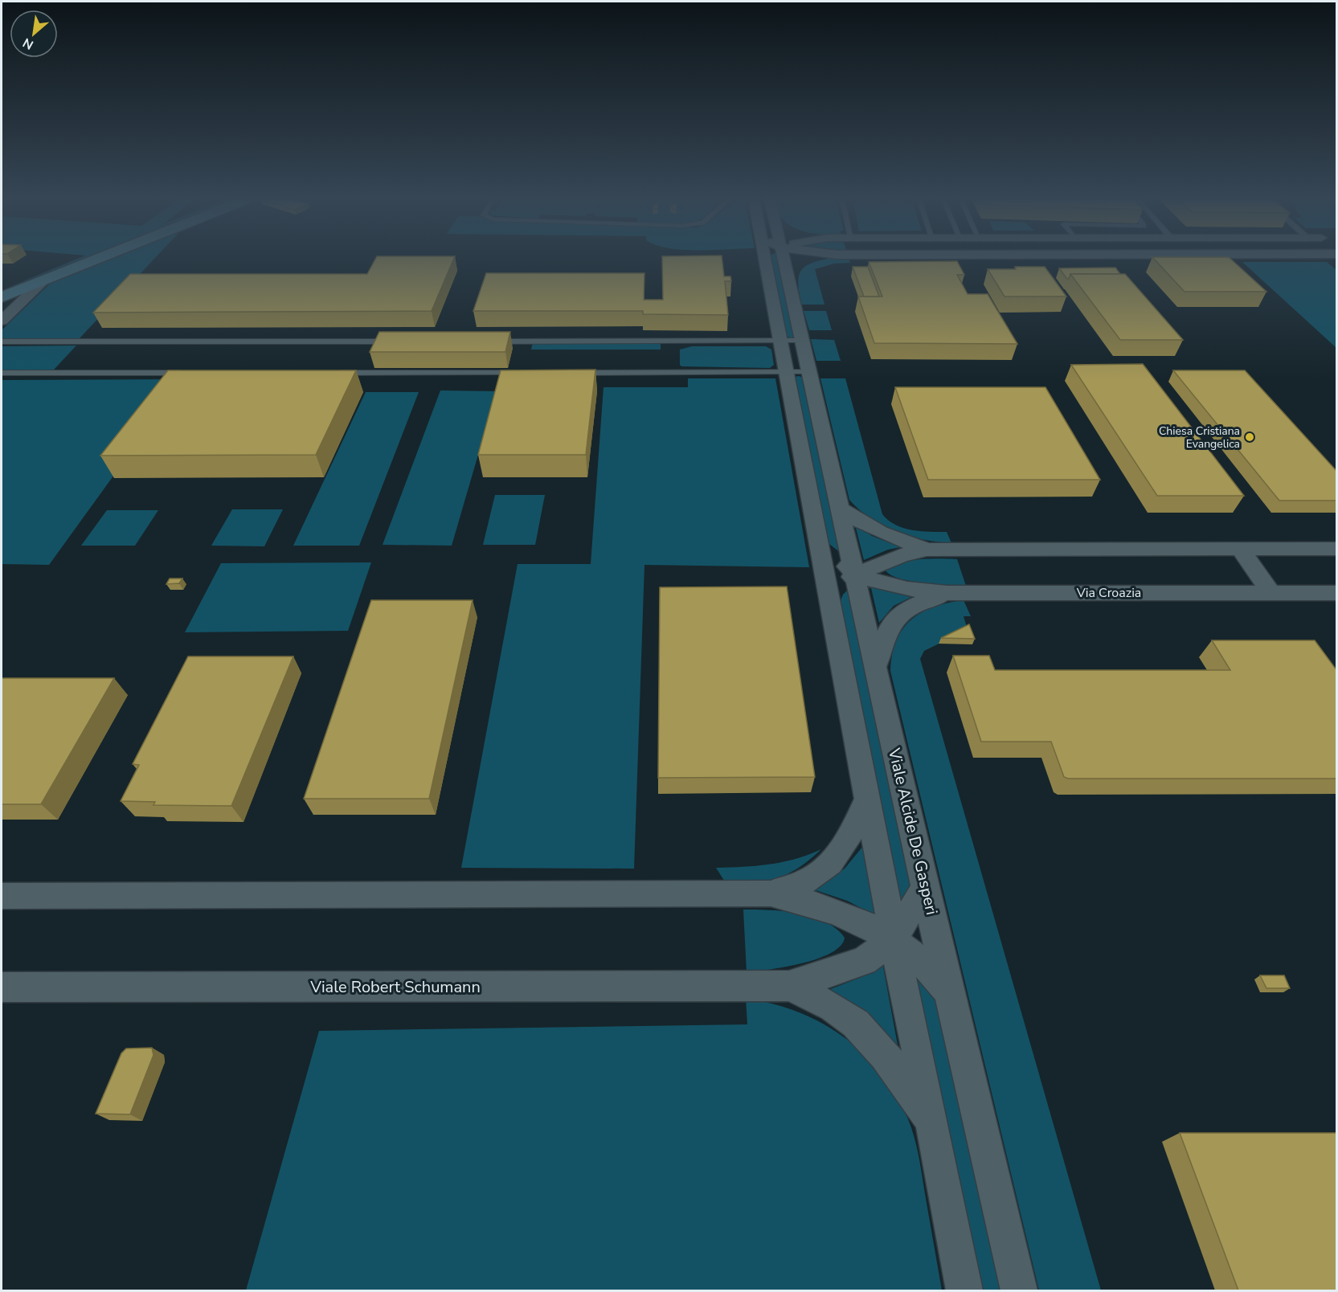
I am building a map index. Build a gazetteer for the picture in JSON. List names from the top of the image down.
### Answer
{
  "streets": {
    "street": ["Via Croazia", "Viale Alcide De Gasperi", "Viale Robert Schumann"]
  },
  "crossings": [
    ["Via Croazia", "Viale Alcide De Gasperi"],
    ["Viale Alcide De Gasperi", "Viale Robert Schumann"]
  ],
  "places": ["Chiesa Cristiana Evangelica"],
  "north": "bottom left"
}
